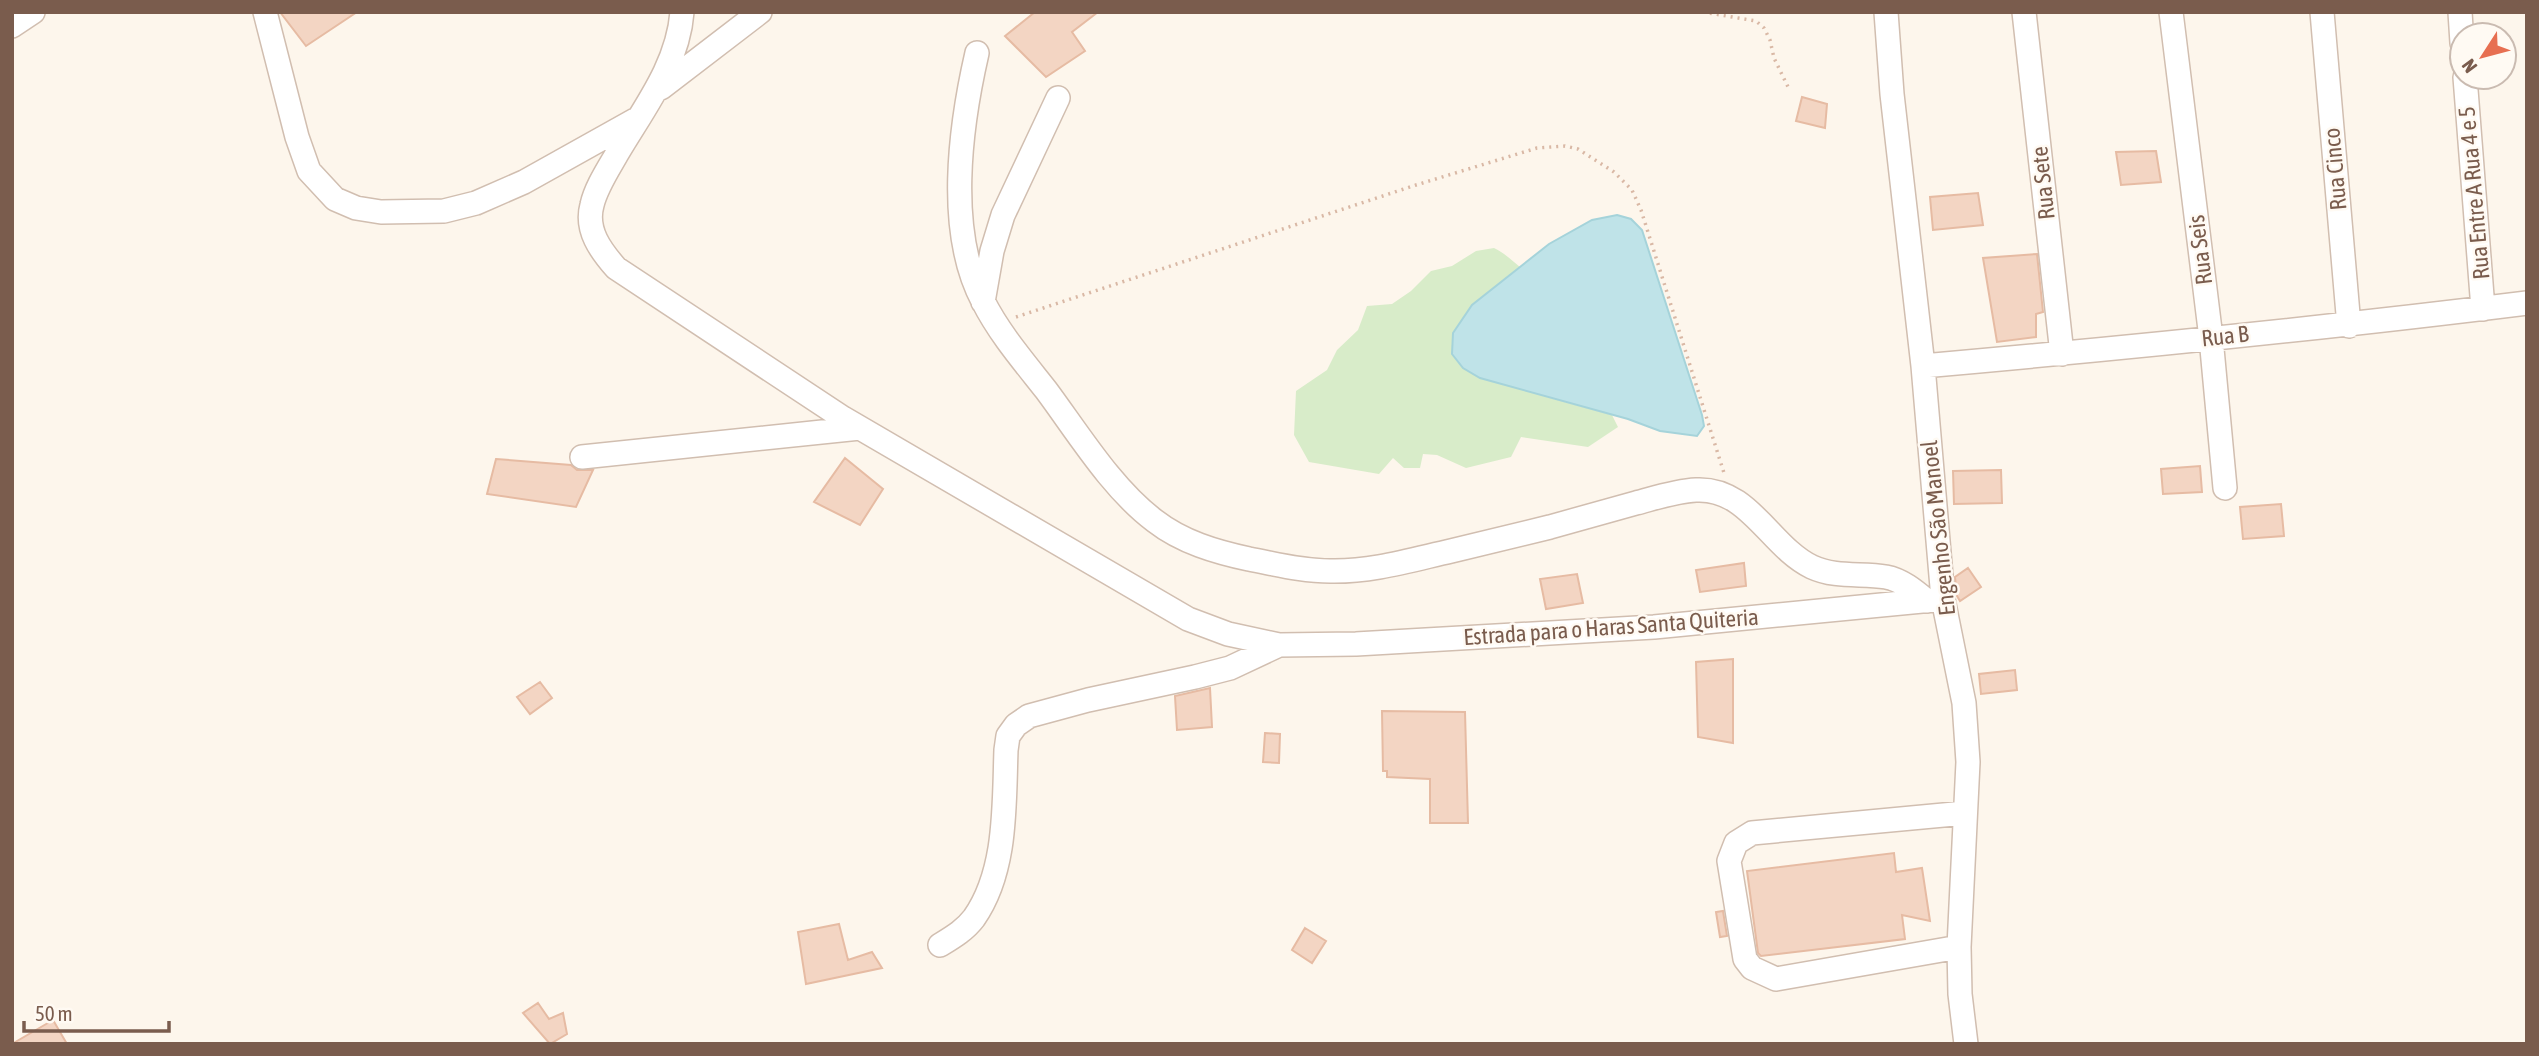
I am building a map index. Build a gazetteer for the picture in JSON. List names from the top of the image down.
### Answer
{
  "streets": {
    "street": [
      "Rua Cinco",
      "Rua Sete",
      "Rua Entre A Rua 4 e 5",
      "Rua Seis",
      "Rua B",
      "Engenho São Manoel",
      "Estrada para o Haras Santa Quiteria"
    ]
  },
  "crossings": [
    ["Rua Cinco", "Rua B"],
    ["Rua Sete", "Rua B"],
    ["Rua Entre A Rua 4 e 5", "Rua B"],
    ["Rua Seis", "Rua B"],
    ["Rua B", "Engenho São Manoel"],
    ["Engenho São Manoel", "Estrada para o Haras Santa Quiteria"]
  ],
  "scale_bar": "50 m",
  "north": "bottom left"
}
